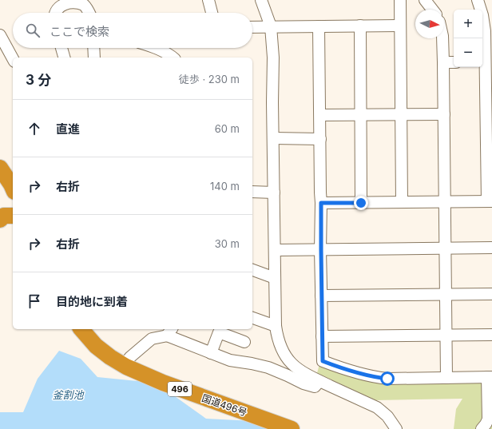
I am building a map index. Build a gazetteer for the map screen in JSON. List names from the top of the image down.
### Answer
{
  "streets": {
    "highway": ["496", "国道496号"]
  },
  "water": ["釜割池"],
  "north": "right",
  "page": {
    "map_buttons": ["+", "−"],
    "search": "ここで検索",
    "heading": ["3 分", "徒歩 · 230 m"],
    "list": [
      ["直進", "60 m"],
      ["右折", "140 m"],
      ["右折", "30 m"],
      "目的地に到着"
    ]
  }
}
